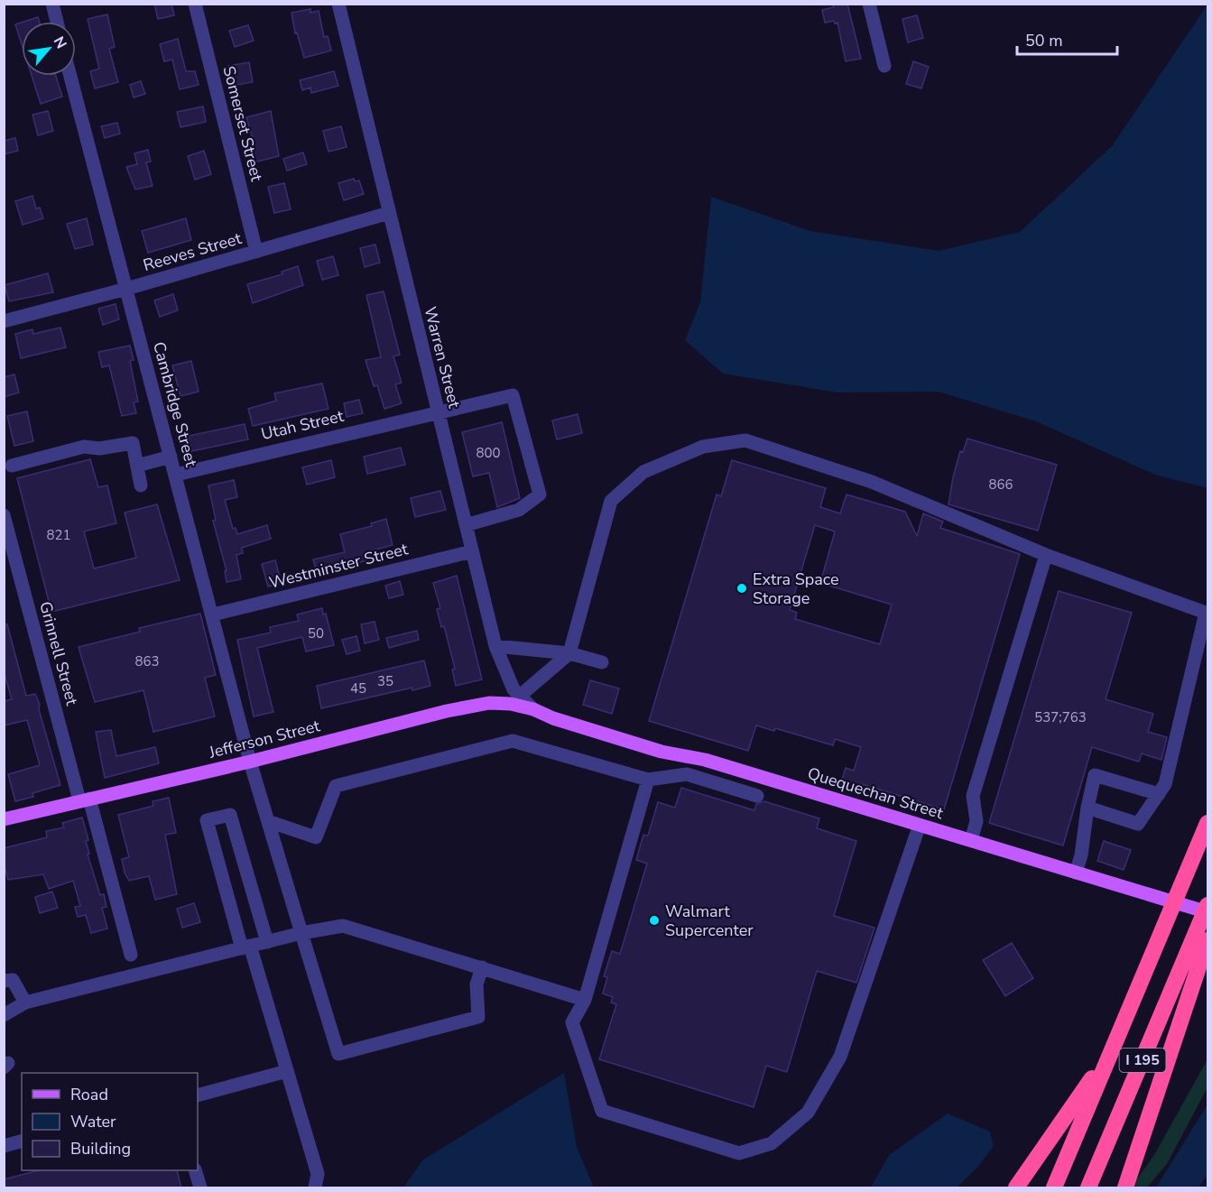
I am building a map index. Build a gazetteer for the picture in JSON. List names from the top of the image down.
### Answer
{
  "streets": {
    "highway": ["I 195"],
    "main road": ["Jefferson Street", "Quequechan Street"],
    "street": [
      "Somerset Street",
      "Reeves Street",
      "Warren Street",
      "Cambridge Street",
      "Utah Street",
      "Westminster Street",
      "Grinnell Street"
    ]
  },
  "crossings": [
    ["Somerset Street", "Reeves Street"],
    ["Reeves Street", "Warren Street"],
    ["Reeves Street", "Cambridge Street"],
    ["Warren Street", "Utah Street"],
    ["Warren Street", "Westminster Street"],
    ["Warren Street", "Jefferson Street"],
    ["Warren Street", "Quequechan Street"],
    ["Cambridge Street", "Utah Street"],
    ["Cambridge Street", "Westminster Street"],
    ["Cambridge Street", "Jefferson Street"],
    ["Grinnell Street", "Jefferson Street"],
    ["Jefferson Street", "Quequechan Street"]
  ],
  "places": ["Extra Space Storage", "Walmart Supercenter"],
  "house_numbers": [
    "800",
    "866",
    "821",
    "50",
    "863",
    "35",
    "45",
    "537;763"
  ],
  "legend": ["Road", "Water", "Building"],
  "scale_bar": "50 m",
  "north": "top right"
}
